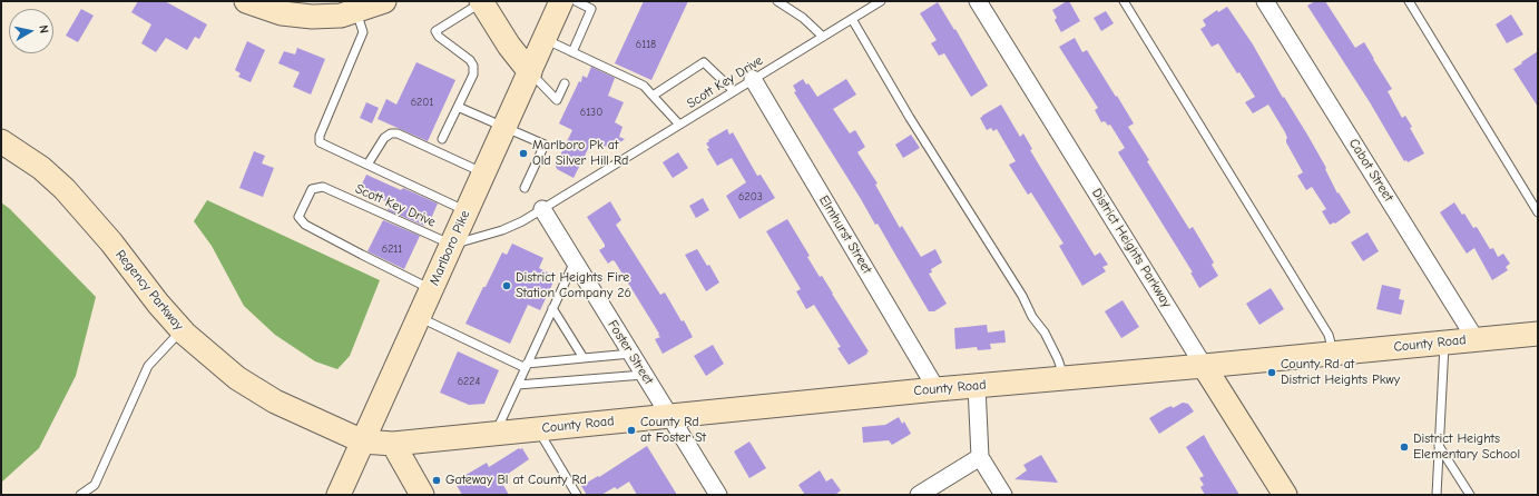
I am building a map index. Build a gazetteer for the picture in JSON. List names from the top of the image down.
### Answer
{
  "streets": {
    "street": [
      "Cabot Street",
      "Elmhurst Street",
      "Marlboro Pike",
      "District Heights Parkway",
      "Regency Parkway",
      "County Road",
      "Foster Street"
    ],
    "lane": ["Scott Key Drive"]
  },
  "crossings": [
    ["Scott Key Drive", "Elmhurst Street"],
    ["Scott Key Drive", "Marlboro Pike"],
    ["Scott Key Drive", "Foster Street"],
    ["Cabot Street", "County Road"],
    ["Elmhurst Street", "County Road"],
    ["Marlboro Pike", "Regency Parkway"],
    ["Marlboro Pike", "County Road"],
    ["District Heights Parkway", "County Road"],
    ["Regency Parkway", "County Road"],
    ["County Road", "Foster Street"]
  ],
  "places": [
    "Marlboro Pk at Old Silver Hill Rd",
    "District Heights Fire Station Company 26",
    "County Rd at District Heights Pkwy",
    "County Rd at Foster St",
    "District Heights Elementary School",
    "Gateway Bl at County Rd"
  ],
  "house_numbers": [
    "6118",
    "6201",
    "6130",
    "6203",
    "6211",
    "6224"
  ],
  "north": "right"
}
